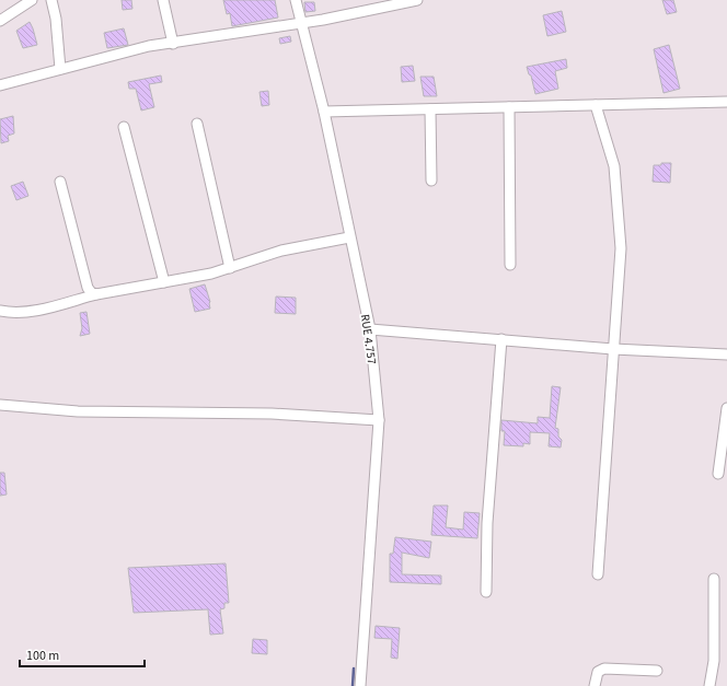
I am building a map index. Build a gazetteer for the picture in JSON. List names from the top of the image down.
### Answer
{
  "streets": {
    "street": ["RUE 4.757"]
  },
  "scale_bar": "100 m"
}
